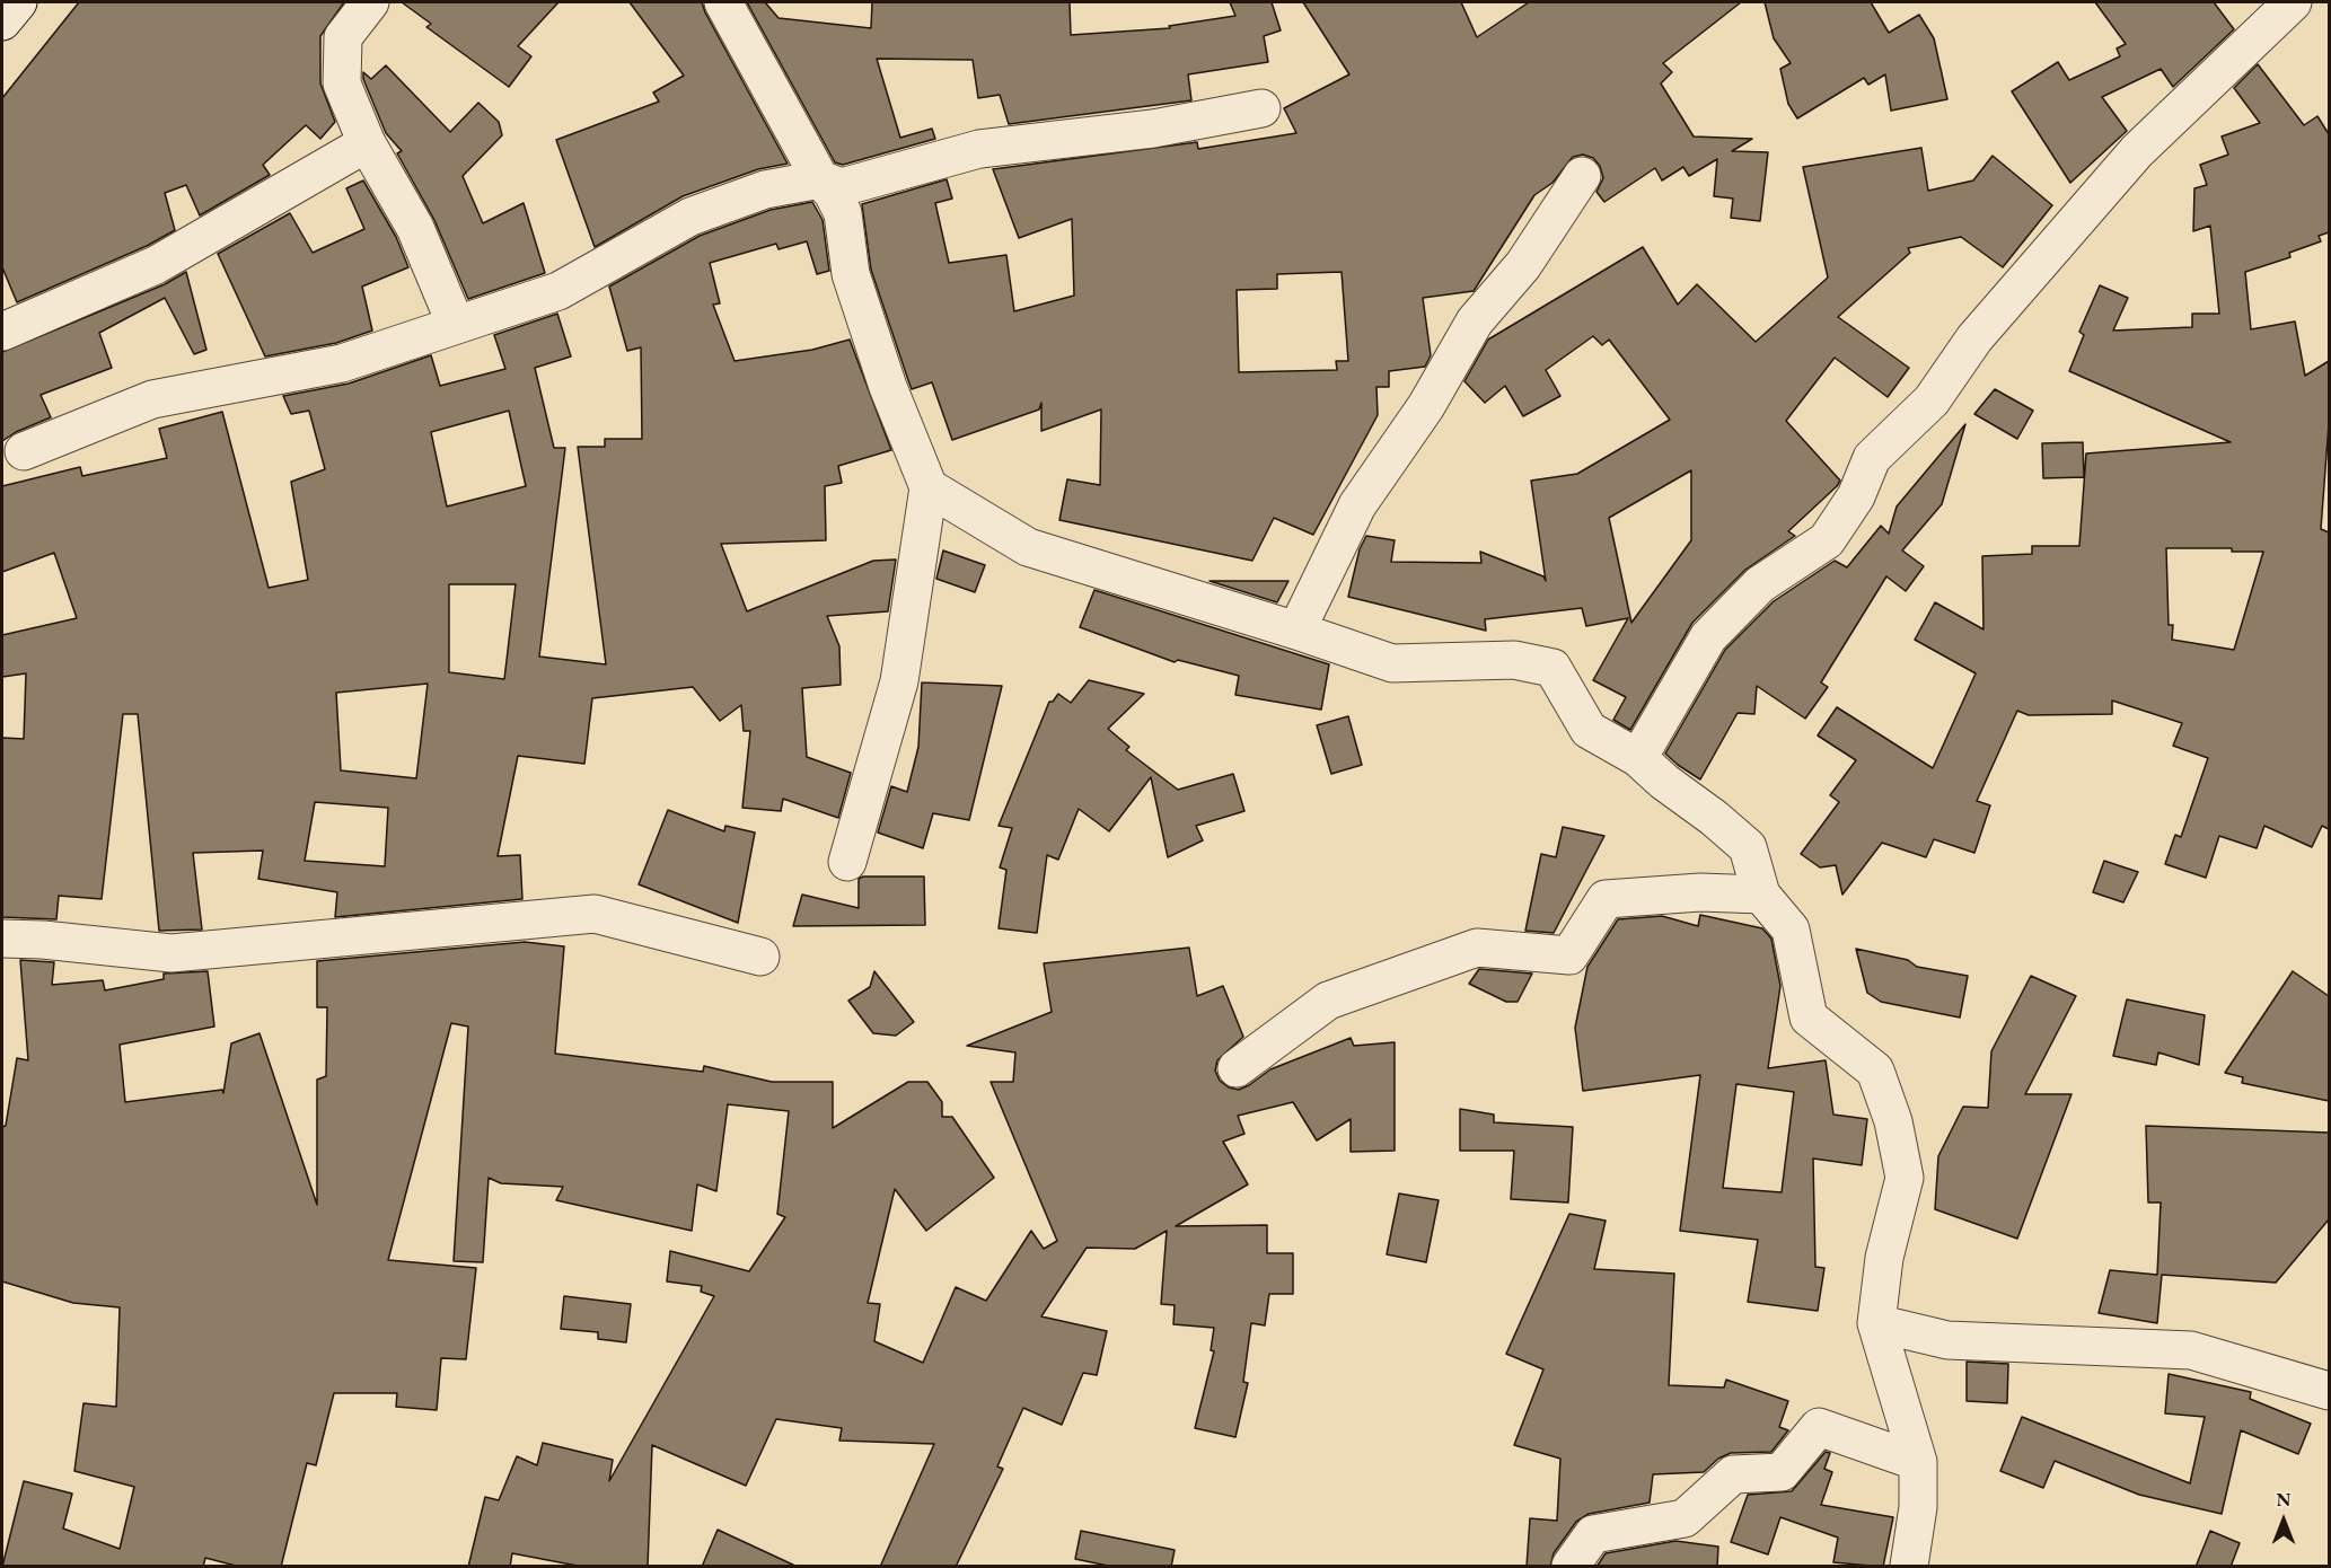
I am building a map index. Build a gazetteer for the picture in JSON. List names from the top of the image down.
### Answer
{
  "north": "top"
}
